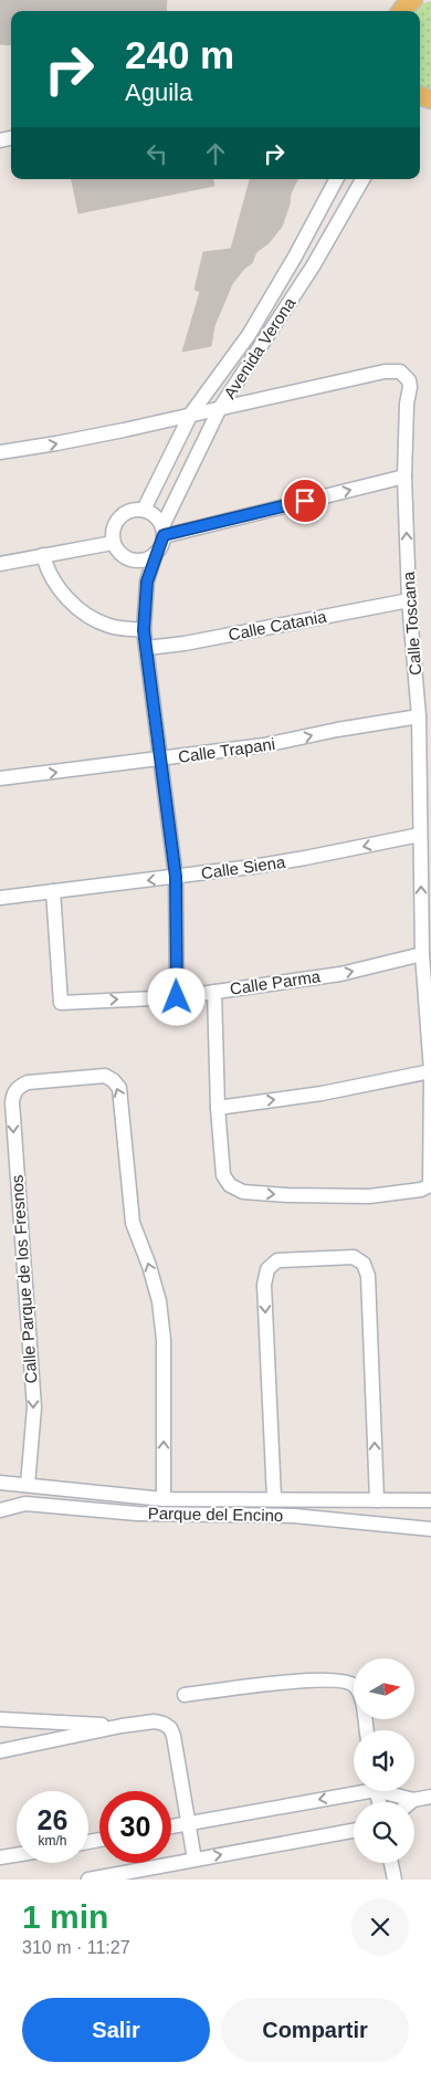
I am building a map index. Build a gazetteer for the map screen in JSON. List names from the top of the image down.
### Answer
{
  "streets": {
    "street": [
      "Avenida Verona",
      "Calle Toscana",
      "Calle Catania",
      "Calle Trapani",
      "Calle Siena",
      "Calle Parma",
      "Calle Parque de los Fresnos",
      "Parque del Encino"
    ]
  },
  "crossings": [
    ["Avenida Verona", "Calle Toscana"],
    ["Calle Toscana", "Calle Catania"],
    ["Calle Toscana", "Calle Trapani"],
    ["Calle Toscana", "Calle Siena"],
    ["Calle Toscana", "Calle Parma"],
    ["Calle Siena", "Calle Parma"]
  ],
  "one_way": ["Calle Trapani", "Calle Siena"],
  "north": "right",
  "page": {
    "turn": ["240 m", "Aguila"],
    "speed": "26 km/h",
    "limit": "30",
    "heading": ["1 min", "310 m · 11:27"],
    "buttons": ["Salir", "Compartir"]
  }
}
